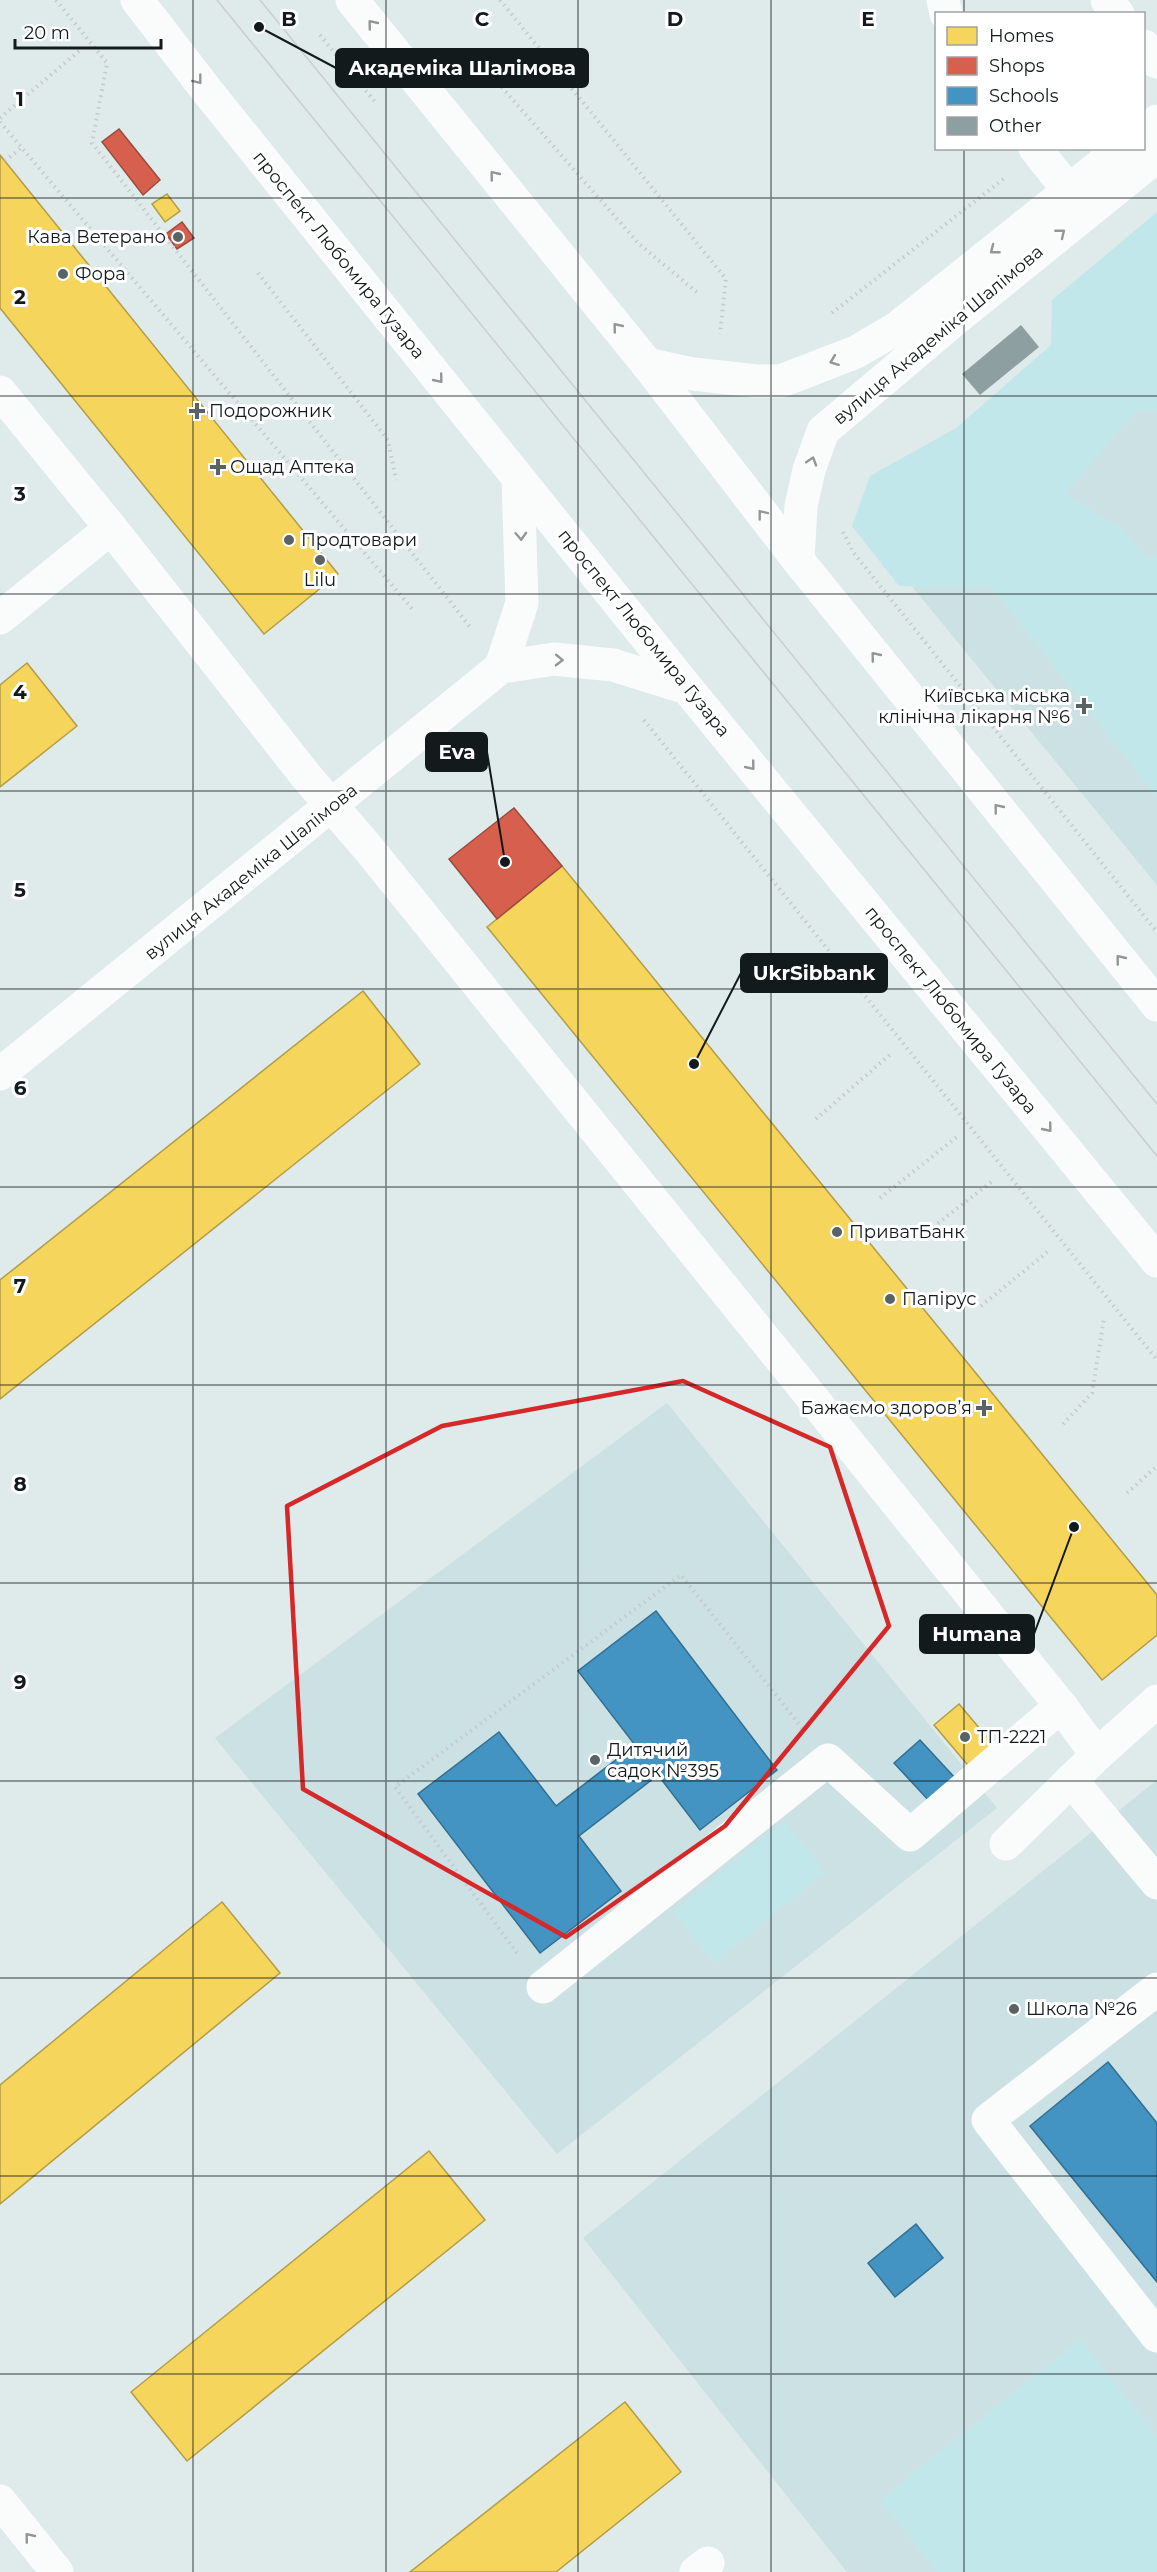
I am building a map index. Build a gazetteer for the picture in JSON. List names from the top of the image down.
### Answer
{
  "streets": {
    "main road": ["проспект Любомира Гузара", "вулиця Академіка Шалімова"]
  },
  "places": {
    "other": [
      "Академіка Шалімова",
      "Кава Ветерано",
      "Фора",
      "Продтовари",
      "Lilu",
      "Eva",
      "UkrSibbank",
      "ПриватБанк",
      "Папірус",
      "Humana",
      "ТП-2221",
      "Дитячий садок №395",
      "Школа №26"
    ],
    "health": [
      "Подорожник",
      "Ощад Аптека",
      "Київська міська клінічна лікарня №6",
      "Бажаємо здоровʼя"
    ]
  },
  "legend": [
    "Homes",
    "Shops",
    "Schools",
    "Other"
  ],
  "scale_bar": "20 m",
  "grid": {
    "columns": [
      "B",
      "C",
      "D",
      "E"
    ],
    "rows": [
      "1",
      "2",
      "3",
      "4",
      "5",
      "6",
      "7",
      "8",
      "9"
    ]
  }
}
